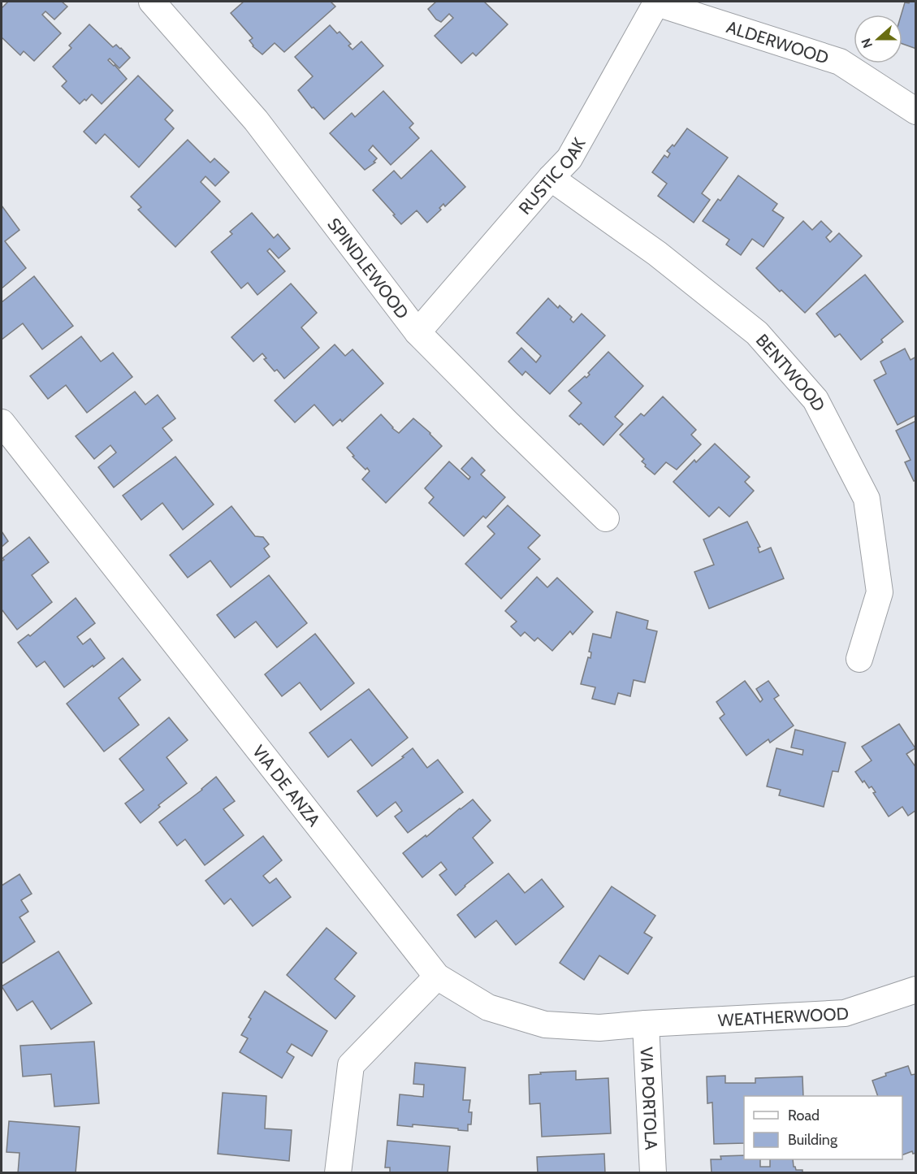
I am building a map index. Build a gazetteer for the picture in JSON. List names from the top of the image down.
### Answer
{
  "streets": {
    "street": [
      "ALDERWOOD",
      "RUSTIC OAK",
      "SPINDLEWOOD",
      "BENTWOOD",
      "VIA DE ANZA",
      "WEATHERWOOD",
      "VIA PORTOLA"
    ]
  },
  "crossings": [
    ["ALDERWOOD", "RUSTIC OAK"],
    ["RUSTIC OAK", "SPINDLEWOOD"],
    ["RUSTIC OAK", "BENTWOOD"],
    ["VIA DE ANZA", "WEATHERWOOD"],
    ["VIA DE ANZA", "VIA PORTOLA"],
    ["WEATHERWOOD", "VIA PORTOLA"]
  ],
  "legend": ["Road", "Building"],
  "north": "left"
}
